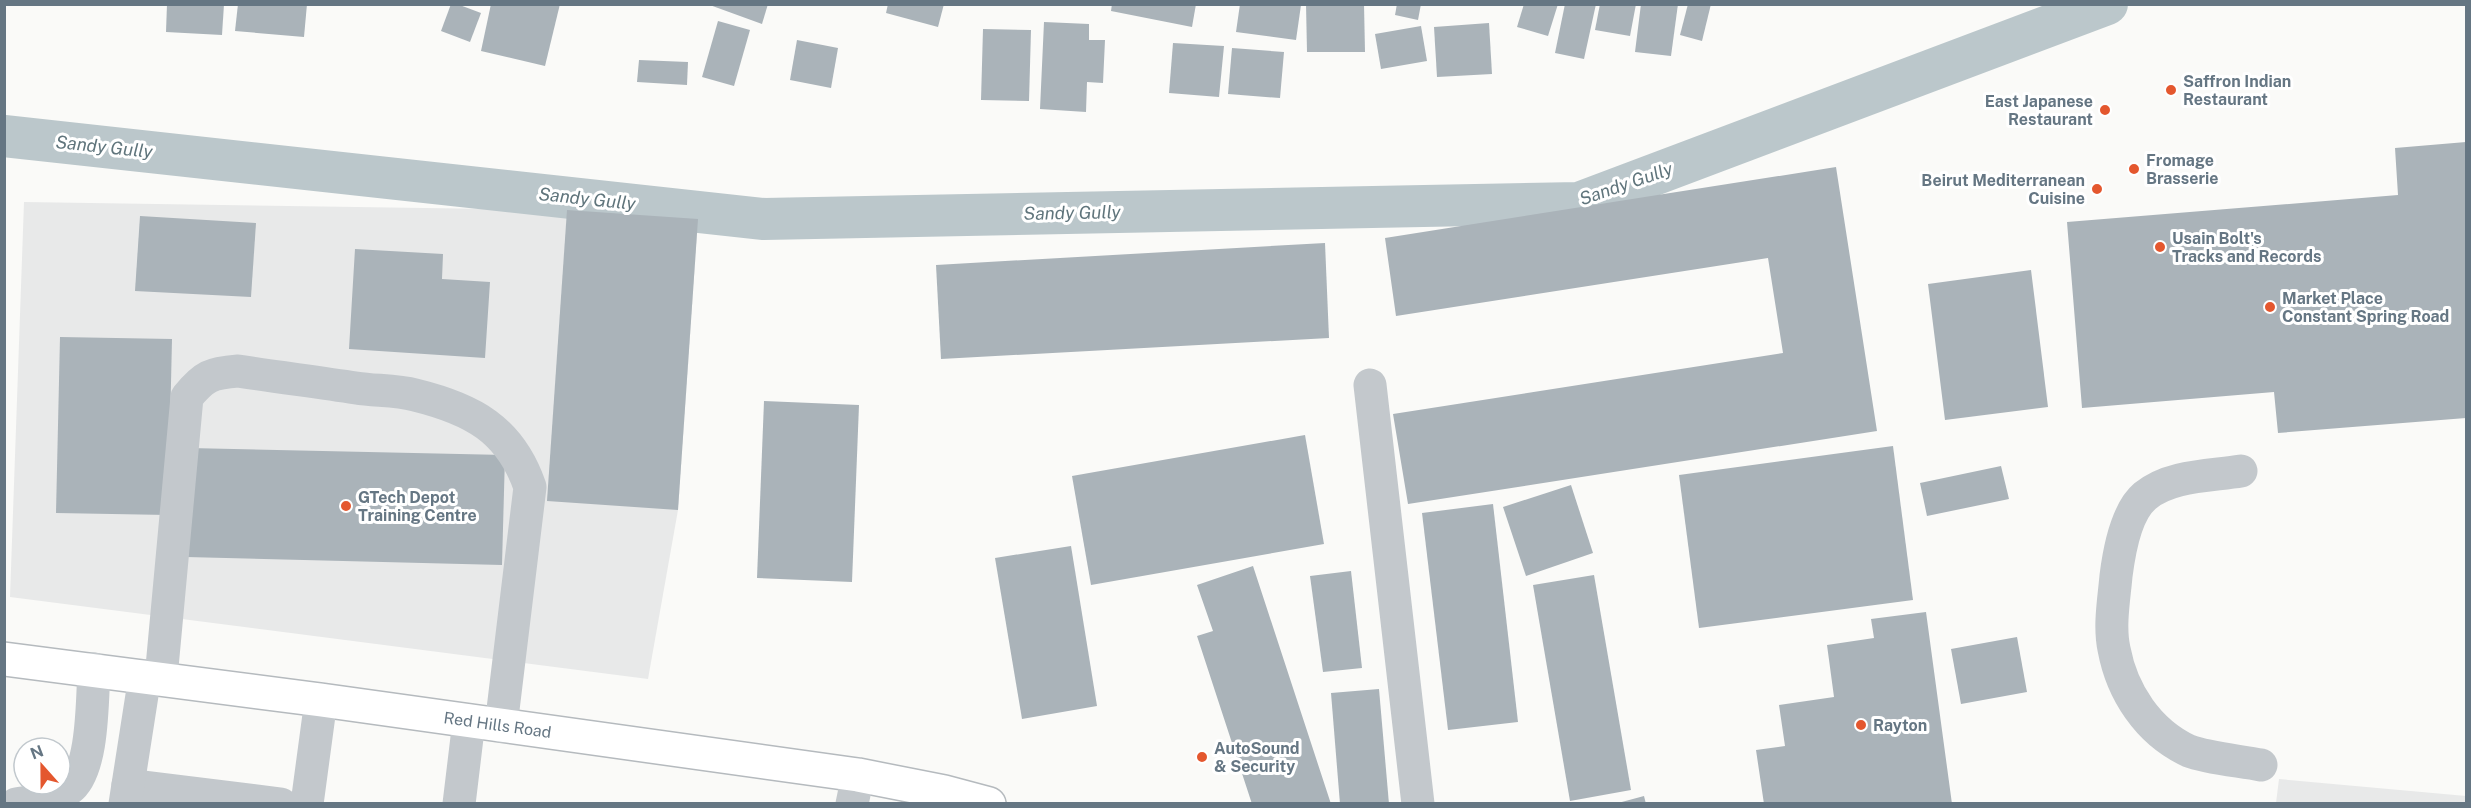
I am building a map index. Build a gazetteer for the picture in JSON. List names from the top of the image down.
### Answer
{
  "streets": {
    "main road": ["Red Hills Road"]
  },
  "water": ["Sandy Gully"],
  "places": [
    "Saffron Indian Restaurant",
    "East Japanese Restaurant",
    "Fromage Brasserie",
    "Beirut Mediterranean Cuisine",
    "Usain Bolt's Tracks and Records",
    "Market Place Constant Spring Road",
    "GTech Depot Training Centre",
    "Rayton",
    "AutoSound & Security"
  ],
  "north": "top"
}
